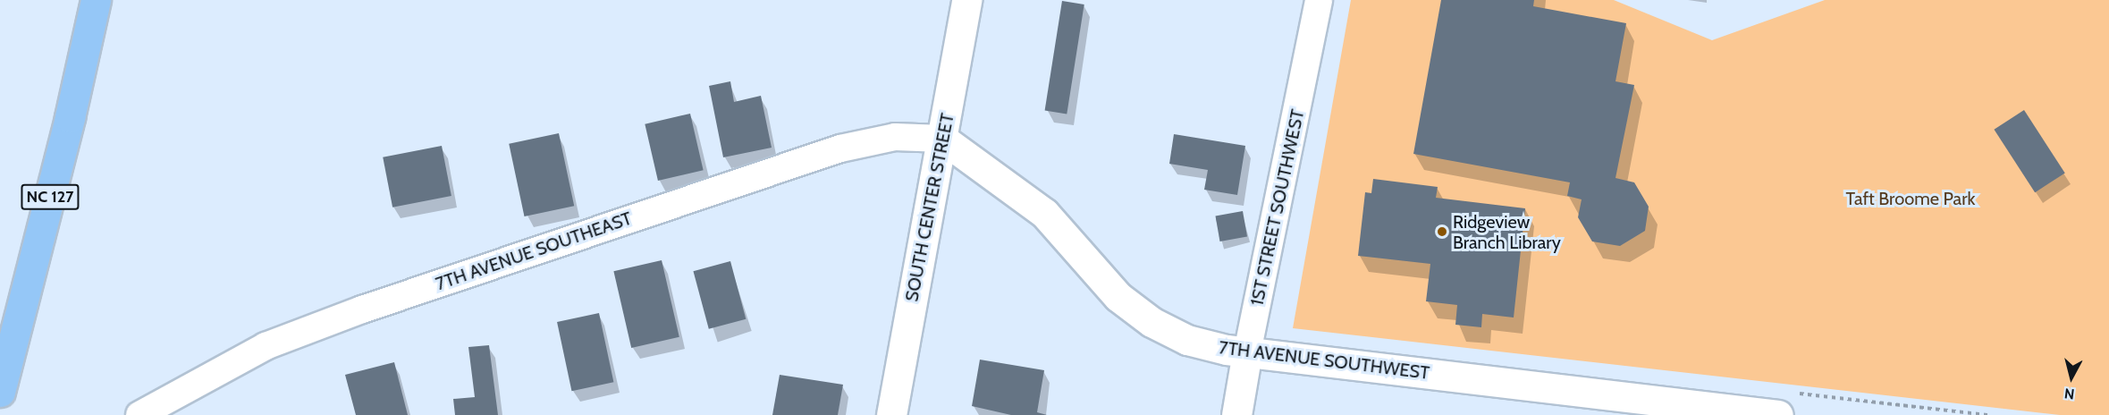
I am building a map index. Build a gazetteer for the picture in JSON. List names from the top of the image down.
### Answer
{
  "streets": {
    "main road": ["NC 127"],
    "street": [
      "SOUTH CENTER STREET",
      "1ST STREET SOUTHWEST",
      "7TH AVENUE SOUTHEAST",
      "7TH AVENUE SOUTHWEST"
    ]
  },
  "crossings": [
    ["SOUTH CENTER STREET", "7TH AVENUE SOUTHEAST"],
    ["SOUTH CENTER STREET", "7TH AVENUE SOUTHWEST"],
    ["1ST STREET SOUTHWEST", "7TH AVENUE SOUTHWEST"],
    ["7TH AVENUE SOUTHEAST", "7TH AVENUE SOUTHWEST"]
  ],
  "parks": ["Taft Broome Park"],
  "places": ["Ridgeview Branch Library"],
  "north": "bottom"
}
